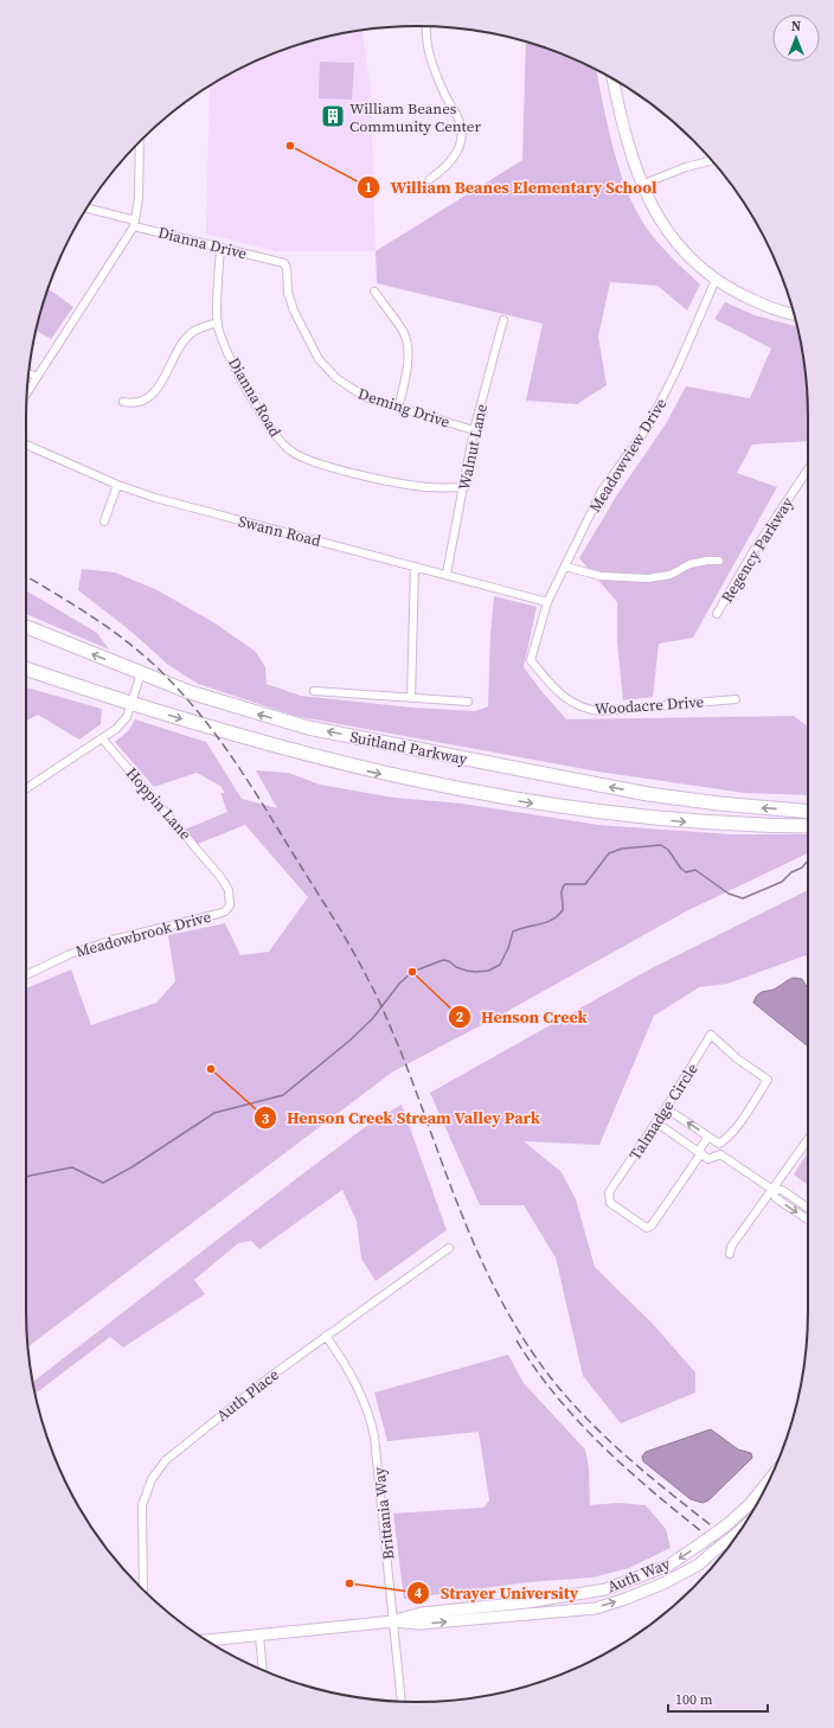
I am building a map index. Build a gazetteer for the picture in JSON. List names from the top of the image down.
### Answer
{
  "streets": {
    "highway": ["Suitland Parkway"],
    "street": [
      "Dianna Drive",
      "Dianna Road",
      "Deming Drive",
      "Walnut Lane",
      "Meadowview Drive",
      "Swann Road",
      "Regency Parkway",
      "Woodacre Drive",
      "Hoppin Lane",
      "Meadowbrook Drive",
      "Talmadge Circle",
      "Auth Place",
      "Brittania Way",
      "Auth Way"
    ]
  },
  "crossings": [
    ["Dianna Drive", "Dianna Road"],
    ["Dianna Drive", "Deming Drive"],
    ["Dianna Road", "Walnut Lane"],
    ["Deming Drive", "Walnut Lane"],
    ["Walnut Lane", "Swann Road"],
    ["Meadowview Drive", "Swann Road"],
    ["Meadowview Drive", "Woodacre Drive"],
    ["Swann Road", "Woodacre Drive"],
    ["Hoppin Lane", "Meadowbrook Drive"],
    ["Auth Place", "Brittania Way"],
    ["Brittania Way", "Auth Way"]
  ],
  "places": {
    "building": ["William Beanes Community Center"],
    "other": [
      "William Beanes Elementary School",
      "Henson Creek",
      "Henson Creek Stream Valley Park",
      "Strayer University"
    ]
  },
  "scale_bar": "100 m",
  "north": "top"
}
